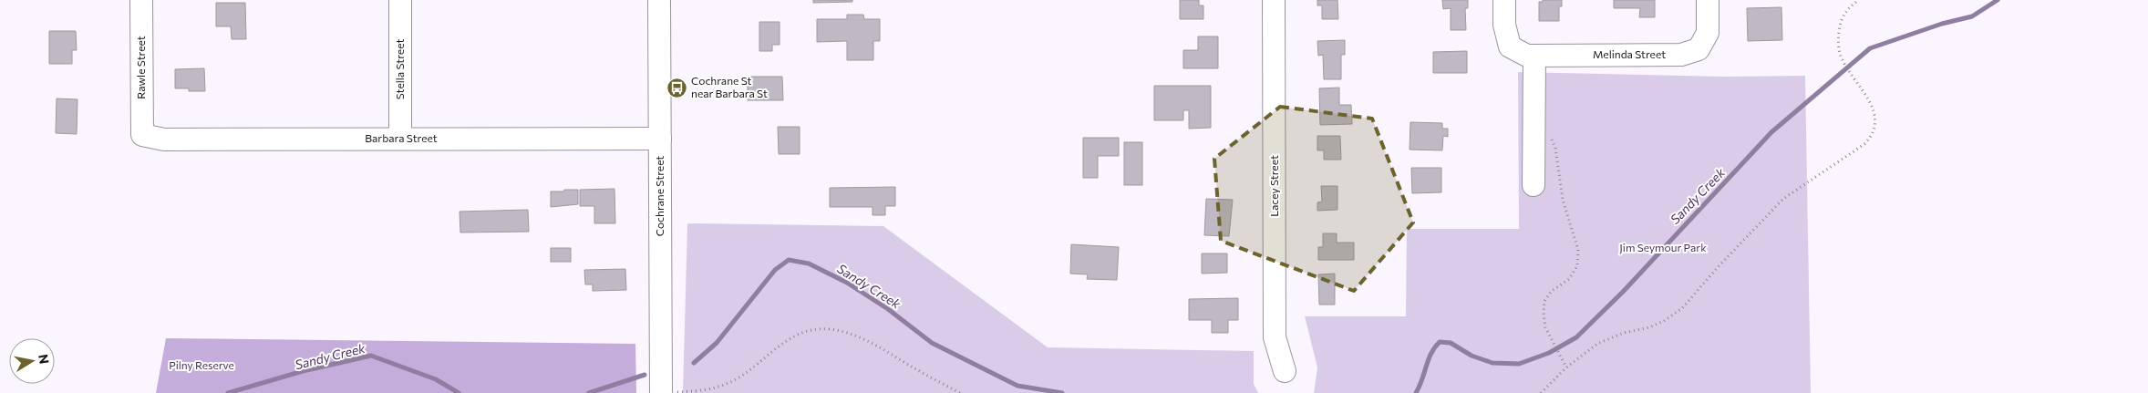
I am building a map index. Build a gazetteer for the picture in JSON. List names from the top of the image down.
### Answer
{
  "streets": {
    "street": [
      "Melinda Street",
      "Rawle Street",
      "Stella Street",
      "Barbara Street",
      "Lacey Street",
      "Cochrane Street"
    ]
  },
  "crossings": [
    ["Rawle Street", "Barbara Street"],
    ["Stella Street", "Barbara Street"],
    ["Barbara Street", "Cochrane Street"]
  ],
  "water": ["Sandy Creek"],
  "parks": ["Jim Seymour Park", "Pilny Reserve"],
  "places": {
    "bus stop": ["Cochrane St near Barbara St"]
  },
  "north": "right"
}
